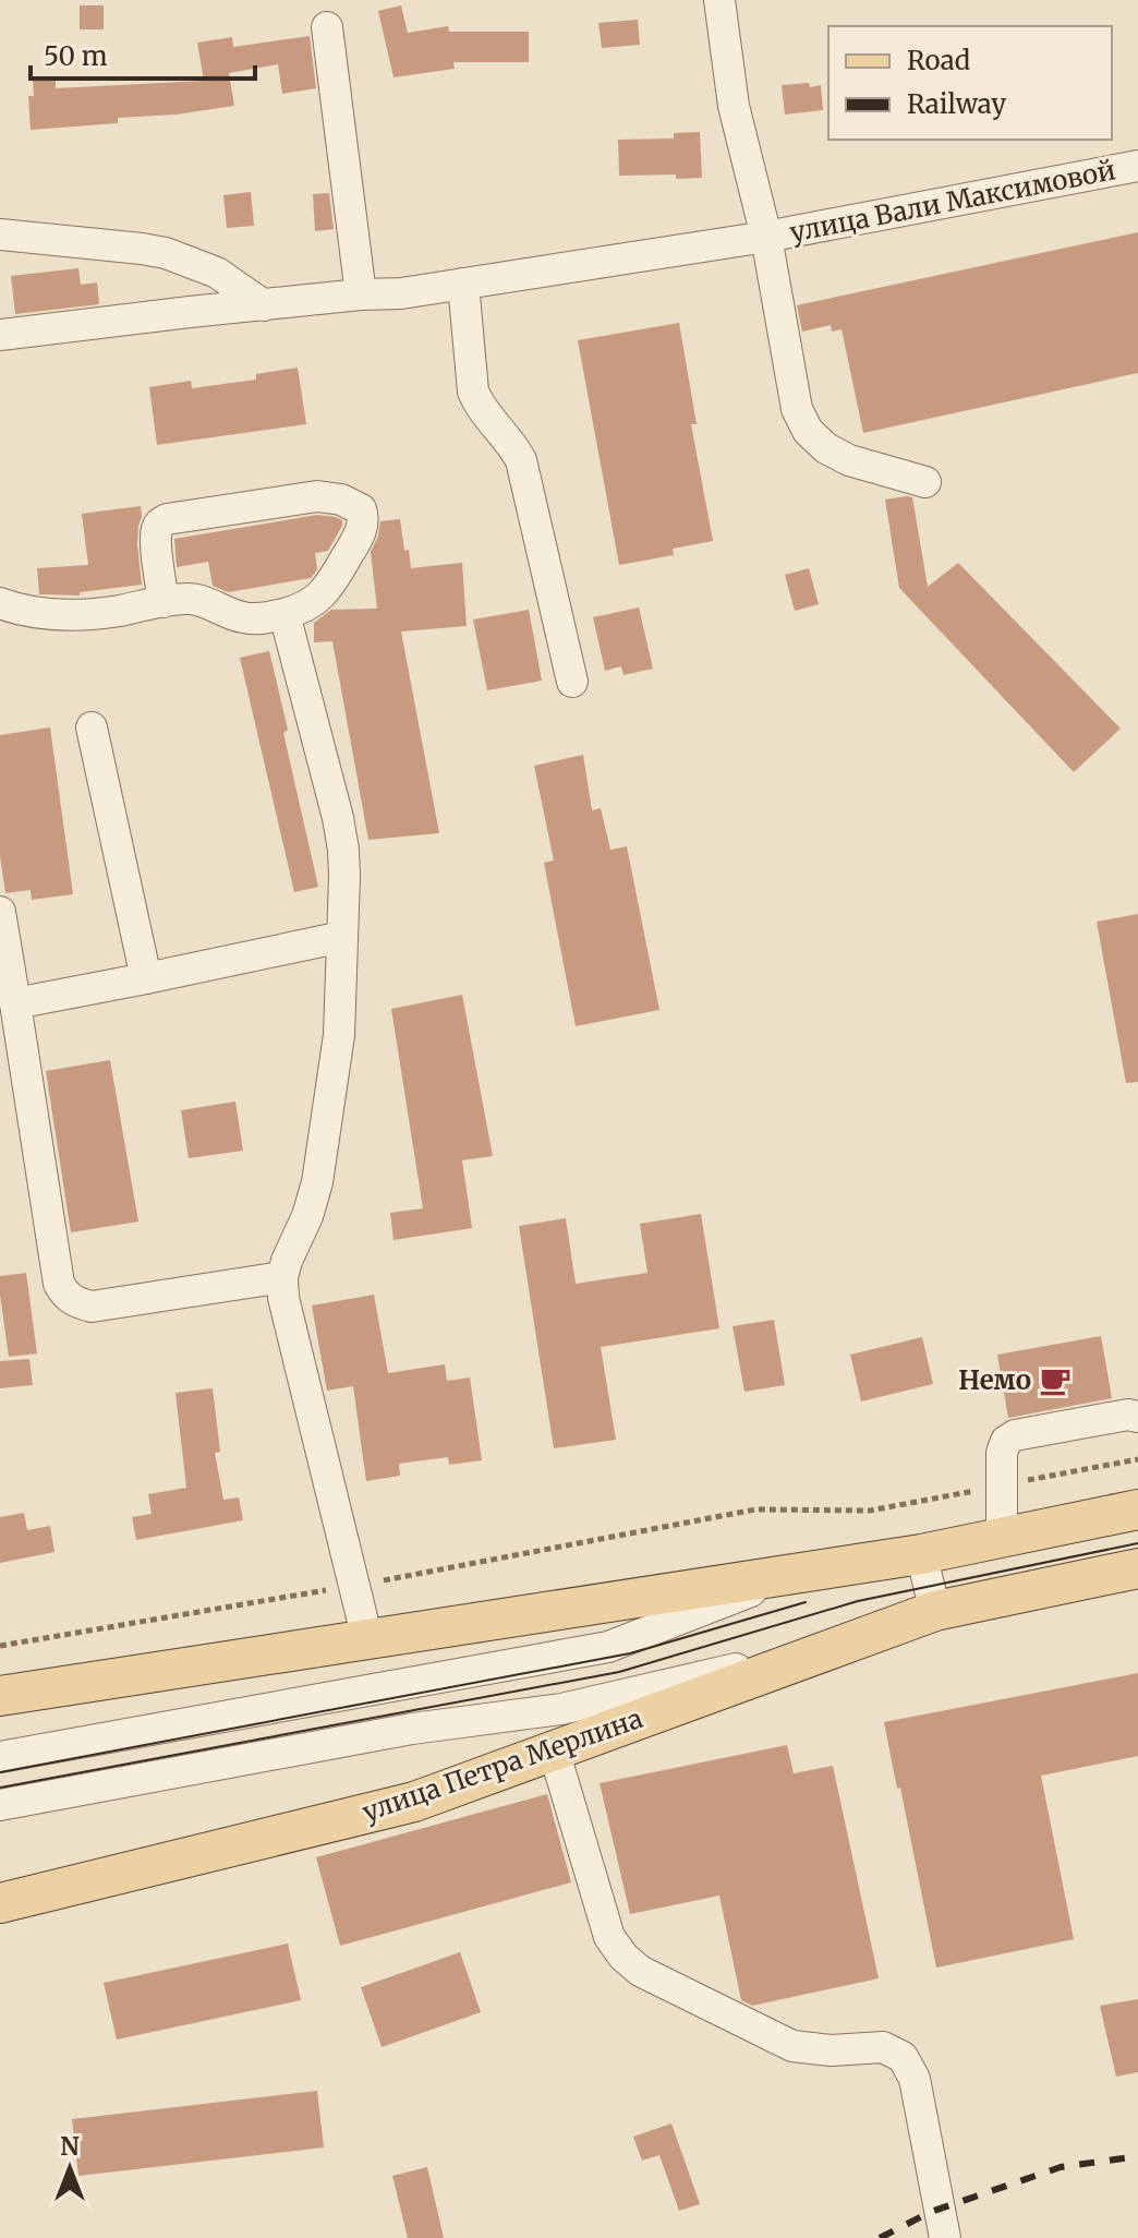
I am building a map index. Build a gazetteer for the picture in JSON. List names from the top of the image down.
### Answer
{
  "streets": {
    "main road": ["улица Петра Мерлина"],
    "street": ["улица Вали Максимовой"]
  },
  "places": {
    "cafe": ["Немо"]
  },
  "legend": ["Road", "Railway"],
  "scale_bar": "50 m",
  "north": "top"
}
